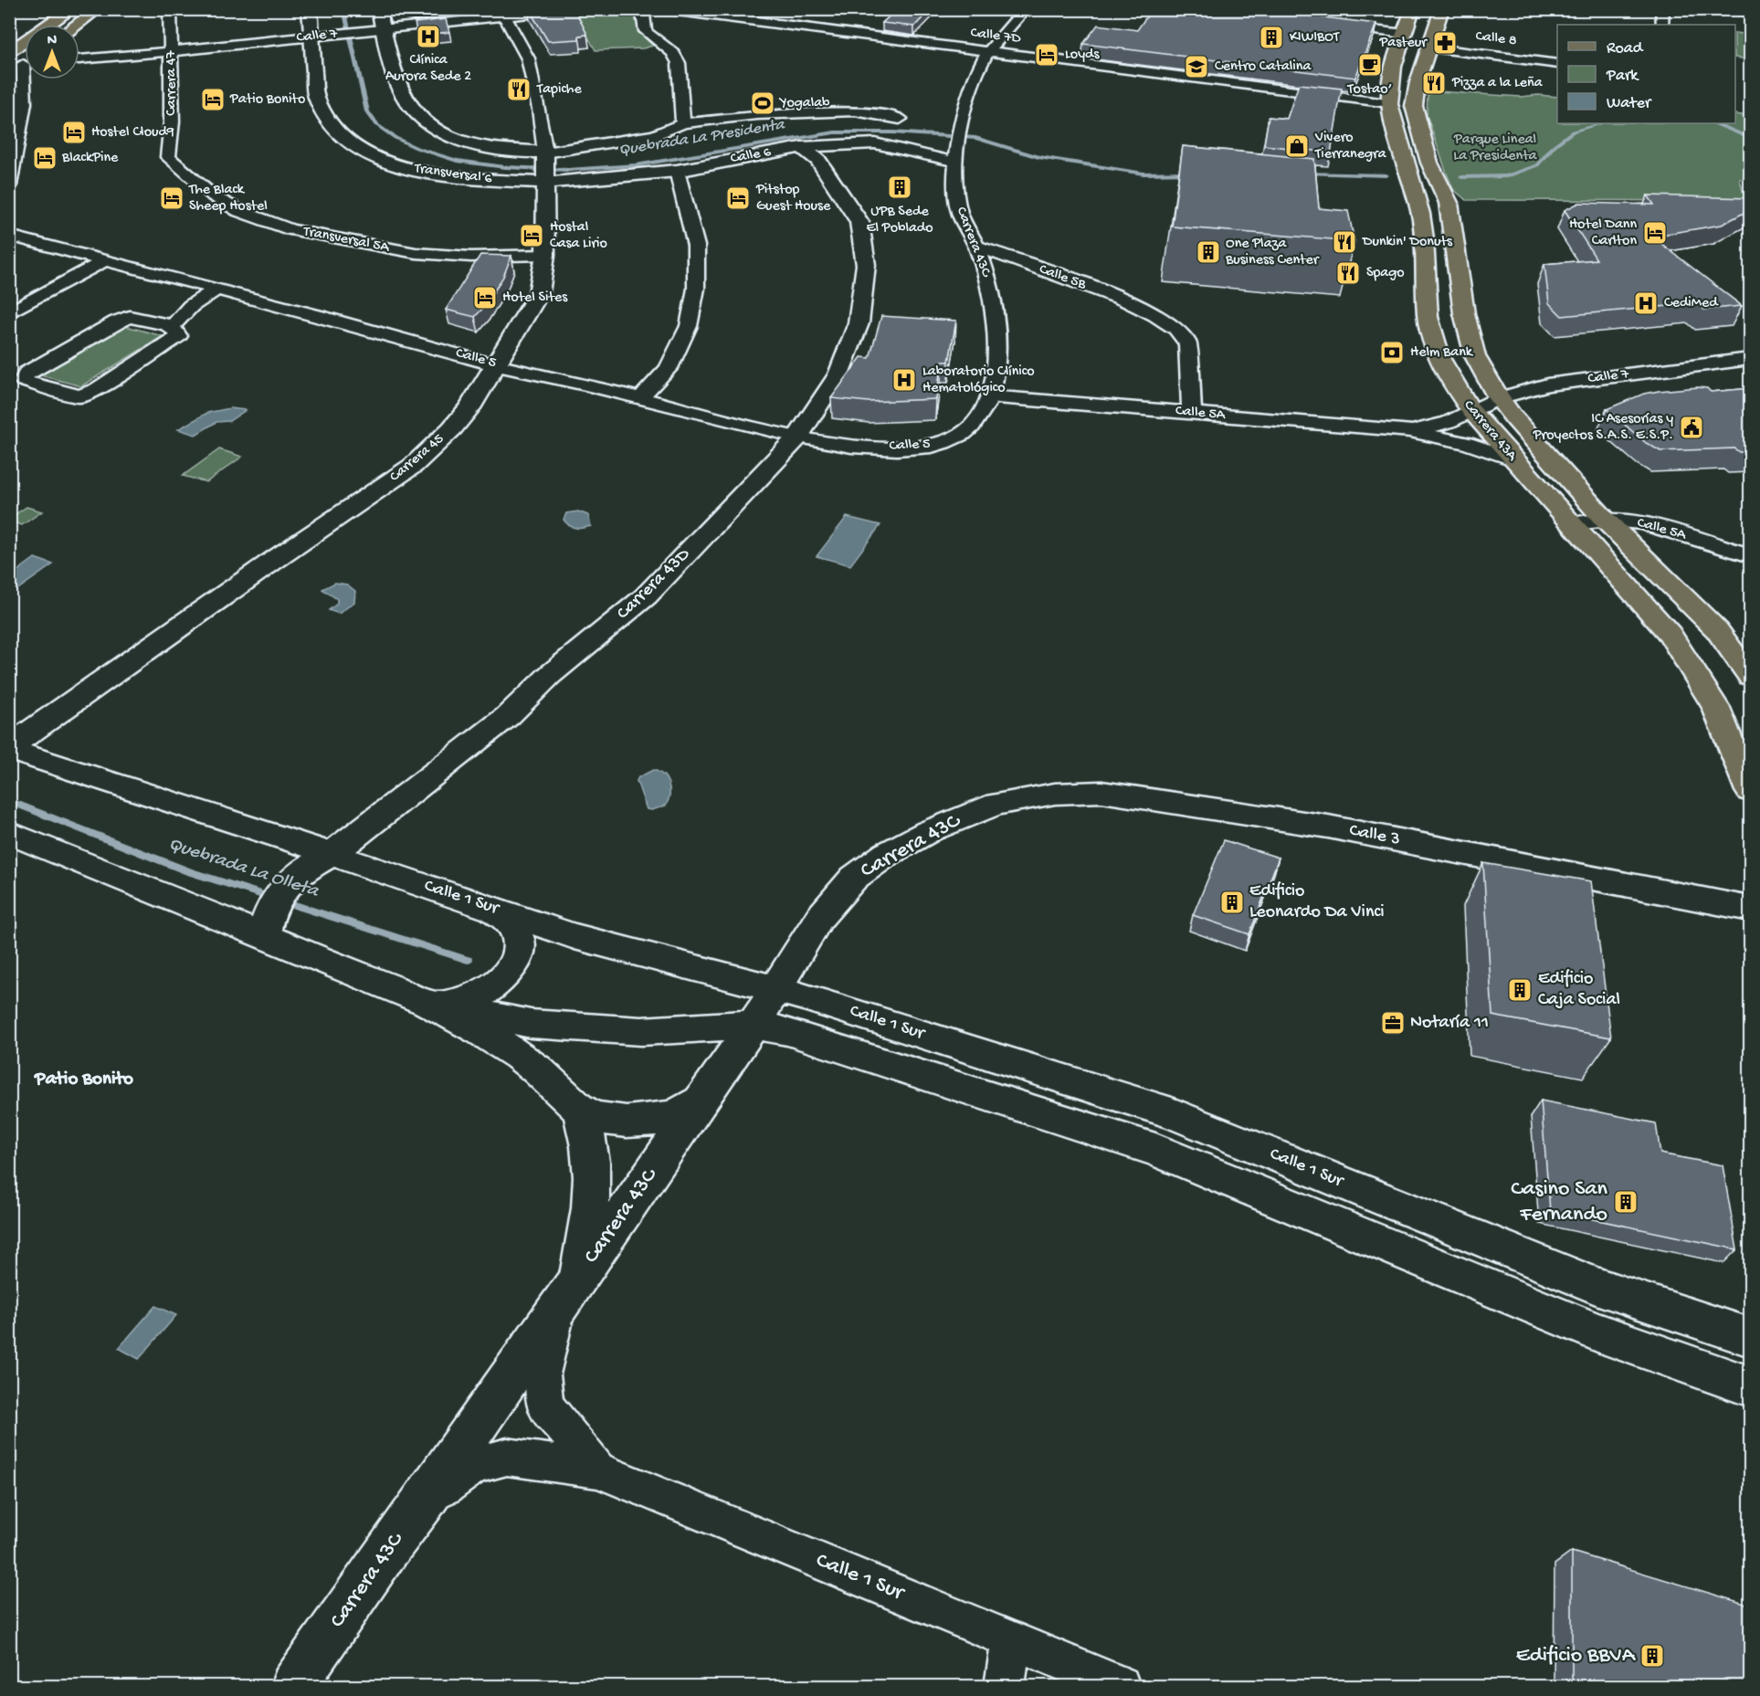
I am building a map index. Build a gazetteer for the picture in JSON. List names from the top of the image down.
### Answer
{
  "streets": {
    "main road": ["Carrera 43A"],
    "street": [
      "Calle 7",
      "Calle 7D",
      "Calle 8",
      "Carrera 47",
      "Calle 6",
      "Transversal 6",
      "Transversal 5A",
      "Carrera 43C",
      "Calle 5B",
      "Calle 5",
      "Calle 5A",
      "Carrera 45",
      "Carrera 43D",
      "Calle 3",
      "Calle 1 Sur"
    ]
  },
  "crossings": [
    ["Calle 7", "Carrera 47"],
    ["Calle 7", "Transversal 6"],
    ["Calle 7", "Calle 5A"],
    ["Calle 7", "Carrera 43A"],
    ["Calle 7", "Carrera 45"],
    ["Calle 7D", "Carrera 43C"],
    ["Calle 7D", "Carrera 43A"],
    ["Calle 8", "Carrera 43A"],
    ["Carrera 47", "Transversal 5A"],
    ["Calle 6", "Transversal 6"],
    ["Calle 6", "Carrera 43C"],
    ["Calle 6", "Carrera 45"],
    ["Calle 6", "Carrera 43D"],
    ["Transversal 6", "Carrera 45"],
    ["Transversal 5A", "Carrera 45"],
    ["Carrera 43C", "Calle 5B"],
    ["Carrera 43C", "Calle 5"],
    ["Carrera 43C", "Calle 5A"],
    ["Carrera 43C", "Calle 3"],
    ["Carrera 43C", "Calle 1 Sur"],
    ["Calle 5B", "Calle 5A"],
    ["Calle 5", "Carrera 45"],
    ["Calle 5", "Carrera 43D"],
    ["Calle 5A", "Carrera 43A"],
    ["Carrera 45", "Calle 1 Sur"],
    ["Carrera 43D", "Calle 1 Sur"]
  ],
  "districts": ["Patio Bonito"],
  "water": ["Quebrada La Presidenta", "Quebrada La Olleta"],
  "parks": ["Parque Lineal La Presidenta"],
  "places": {
    "hospital": ["Clínica Aurora Sede 2", "CediMed", "Laboratorio Clínico Hematológico"],
    "building": [
      "KIWIBOT",
      "UPB Sede El Poblado",
      "One Plaza Business Center",
      "Edificio Leonardo Da Vinci",
      "Edificio Caja Social",
      "Casino San Fernando",
      "Edificio BBVA"
    ],
    "pharmacy": ["Pasteur"],
    "hotel": [
      "Loyds",
      "Patio Bonito",
      "Hostel Cloud9",
      "BlackPine",
      "The Black Sheep Hostel",
      "Pitstop Guest House",
      "Hotel Dann Carlton",
      "Hostal Casa Lirio",
      "Hotel Sites"
    ],
    "cafe": ["Tostao’"],
    "school or university": ["Centro Catalina"],
    "restaurant": [
      "Pizza a la Leña",
      "Tapiche",
      "Dunkin' Donuts",
      "Spago"
    ],
    "sports": ["Yogalab"],
    "shop": ["Vivero Tierranegra"],
    "bank": ["Helm Bank"],
    "public building": ["IC Asesorías y Proyectos S.A.S. E.S.P."],
    "office": ["Notaría 11"]
  },
  "legend": ["Road", "Park", "Water"],
  "north": "top"
}
